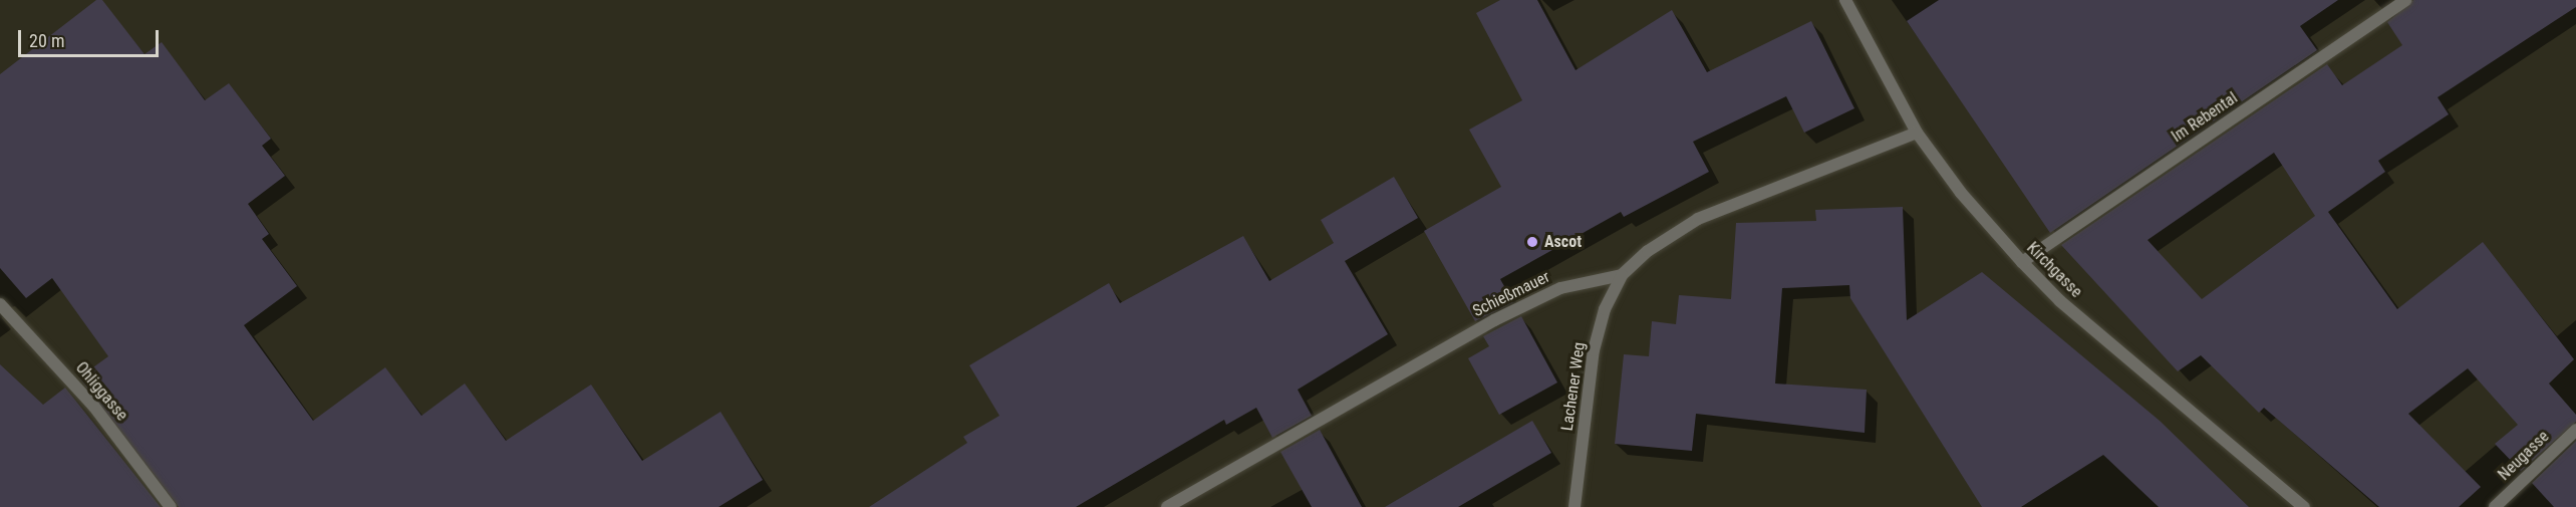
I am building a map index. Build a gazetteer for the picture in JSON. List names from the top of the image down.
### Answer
{
  "streets": {
    "street": [
      "Im Rebental",
      "Kirchgasse",
      "Schießmauer",
      "Lachener Weg",
      "Ohliggasse",
      "Neugasse"
    ]
  },
  "crossings": [
    ["Im Rebental", "Kirchgasse"],
    ["Schießmauer", "Lachener Weg"]
  ],
  "places": ["Ascot"],
  "scale_bar": "20 m"
}
